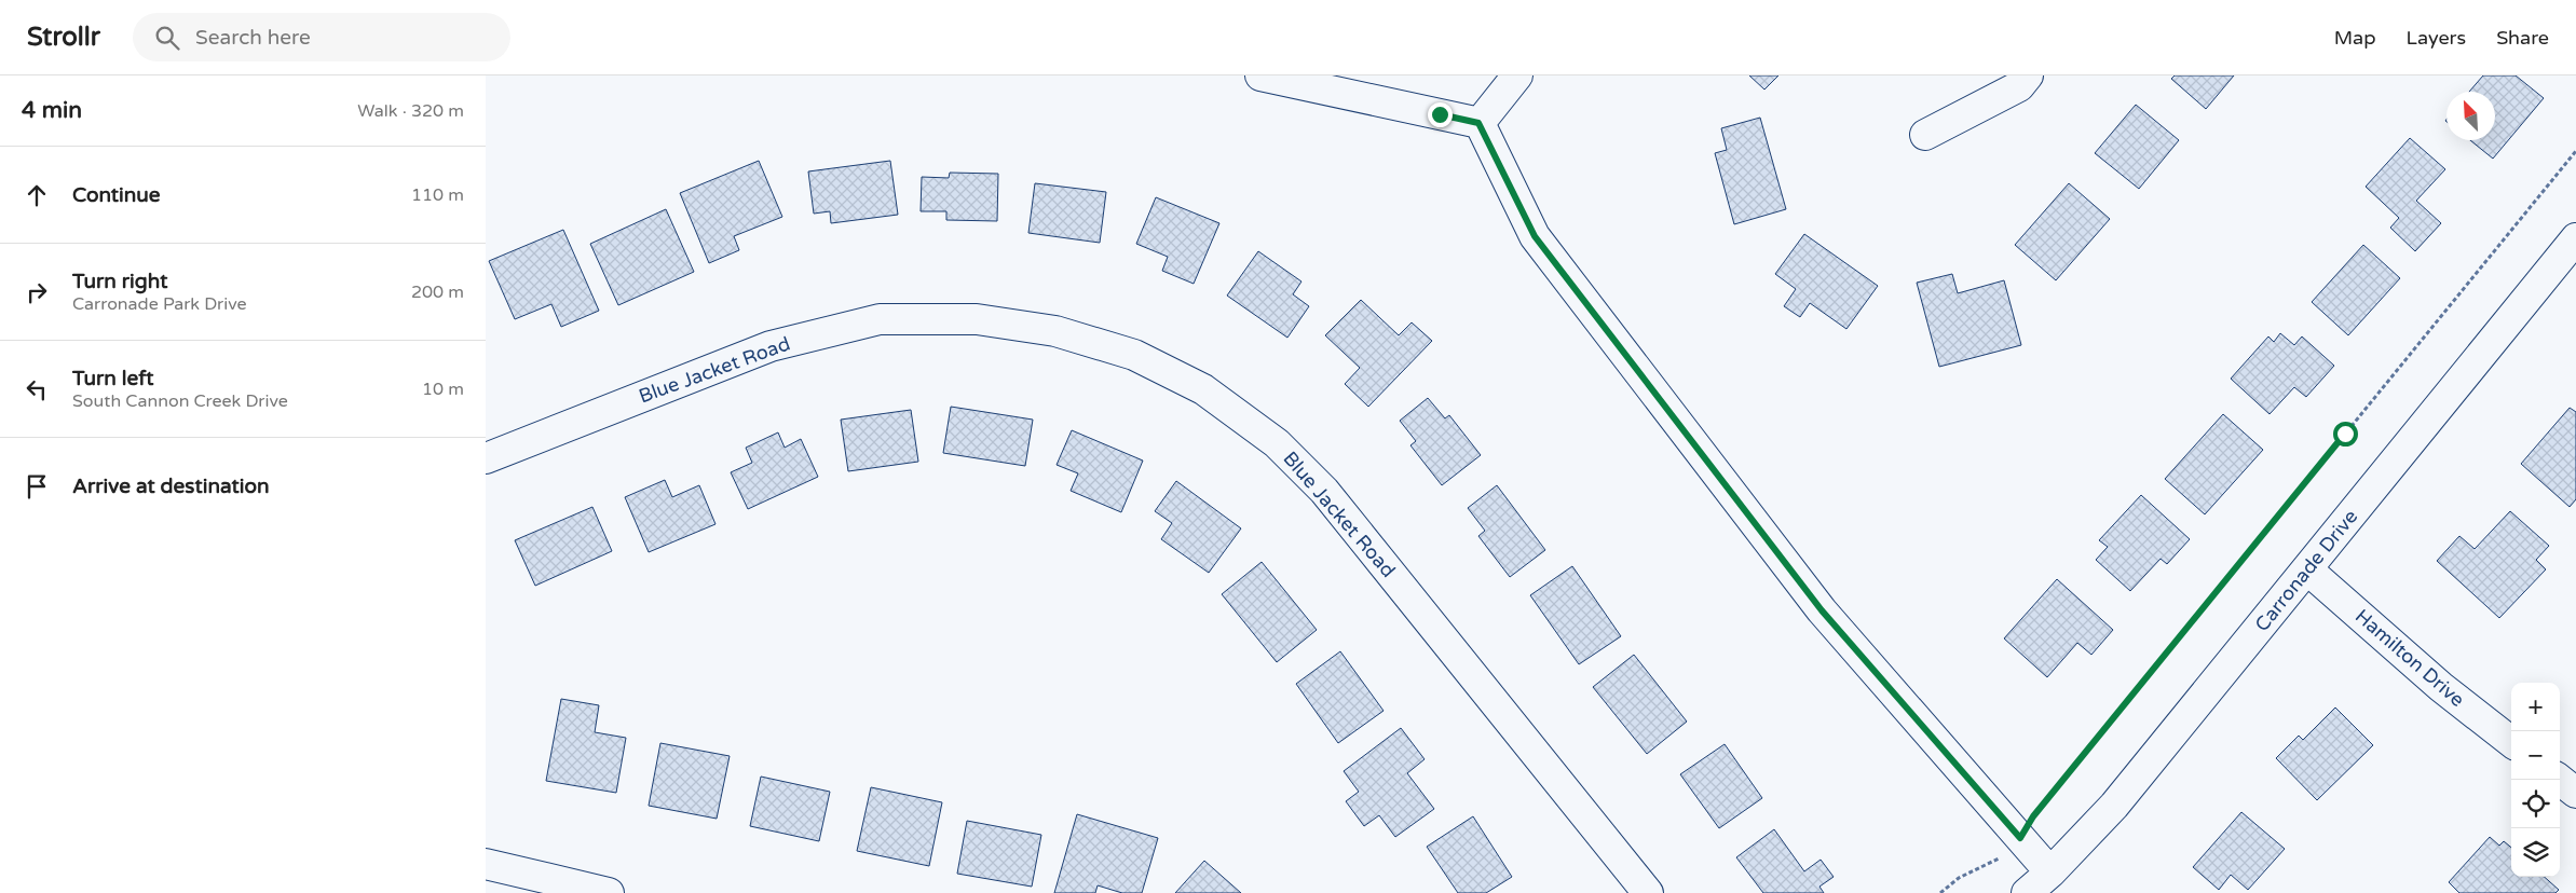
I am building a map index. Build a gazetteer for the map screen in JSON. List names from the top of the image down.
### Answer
{
  "streets": {
    "street": ["Blue Jacket Road", "Carronade Drive", "Hamilton Drive"]
  },
  "crossings": [
    ["Carronade Drive", "Hamilton Drive"]
  ],
  "north": "top left",
  "page": {
    "header": "Strollr",
    "search": "Search here",
    "nav": ["Map", "Layers", "Share"],
    "heading": ["4 min", "Walk · 320 m"],
    "list": [
      ["Continue", "110 m"],
      ["Turn right", "Carronade Park Drive", "200 m"],
      ["Turn left", "South Cannon Creek Drive", "10 m"],
      "Arrive at destination"
    ],
    "map_buttons": ["+", "−"]
  }
}
